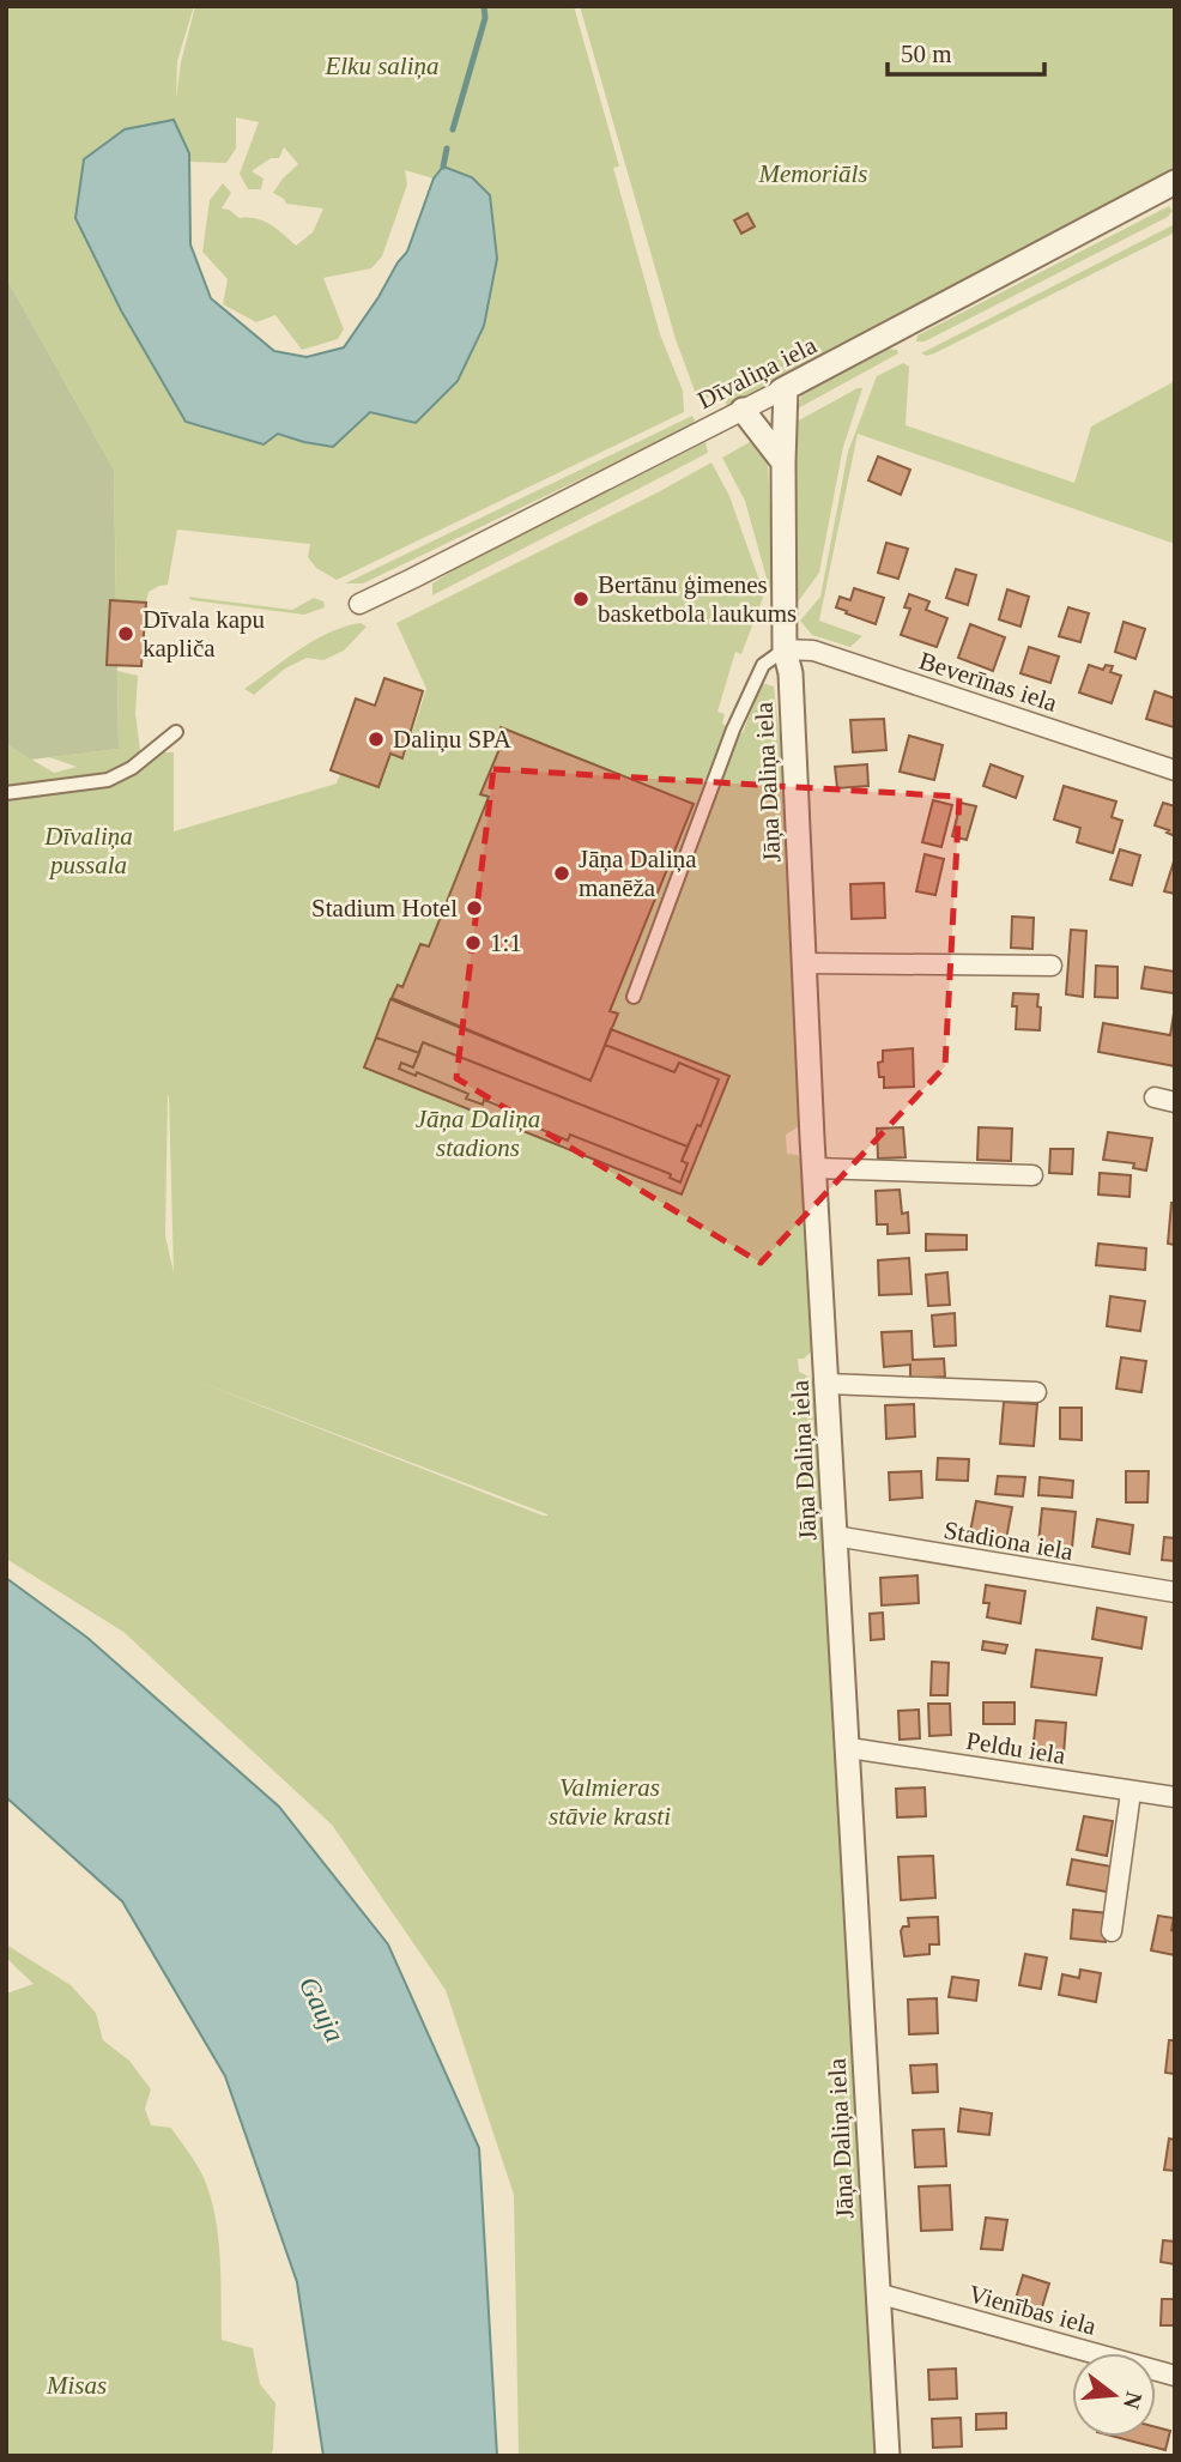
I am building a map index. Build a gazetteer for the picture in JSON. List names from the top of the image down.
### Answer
{
  "streets": {
    "street": [
      "Dīvaliņa iela",
      "Beverīnas iela",
      "Jāņa Daliņa iela",
      "Stadiona iela",
      "Peldu iela",
      "Vienības iela"
    ]
  },
  "crossings": [
    ["Dīvaliņa iela", "Jāņa Daliņa iela"],
    ["Beverīnas iela", "Jāņa Daliņa iela"],
    ["Jāņa Daliņa iela", "Stadiona iela"],
    ["Jāņa Daliņa iela", "Peldu iela"],
    ["Jāņa Daliņa iela", "Vienības iela"]
  ],
  "water": ["Gauja"],
  "parks": [
    "Elku saliņa",
    "Memoriāls",
    "Dīvaliņa pussala",
    "Jāņa Daliņa stadions",
    "Valmieras stāvie krasti",
    "Misas"
  ],
  "places": [
    "Bertānu ģimenes basketbola laukums",
    "Dīvala kapu kapliča",
    "Daliņu SPA",
    "Jāņa Daliņa manēža",
    "Stadium Hotel",
    "1:1"
  ],
  "scale_bar": "50 m",
  "north": "right"
}
